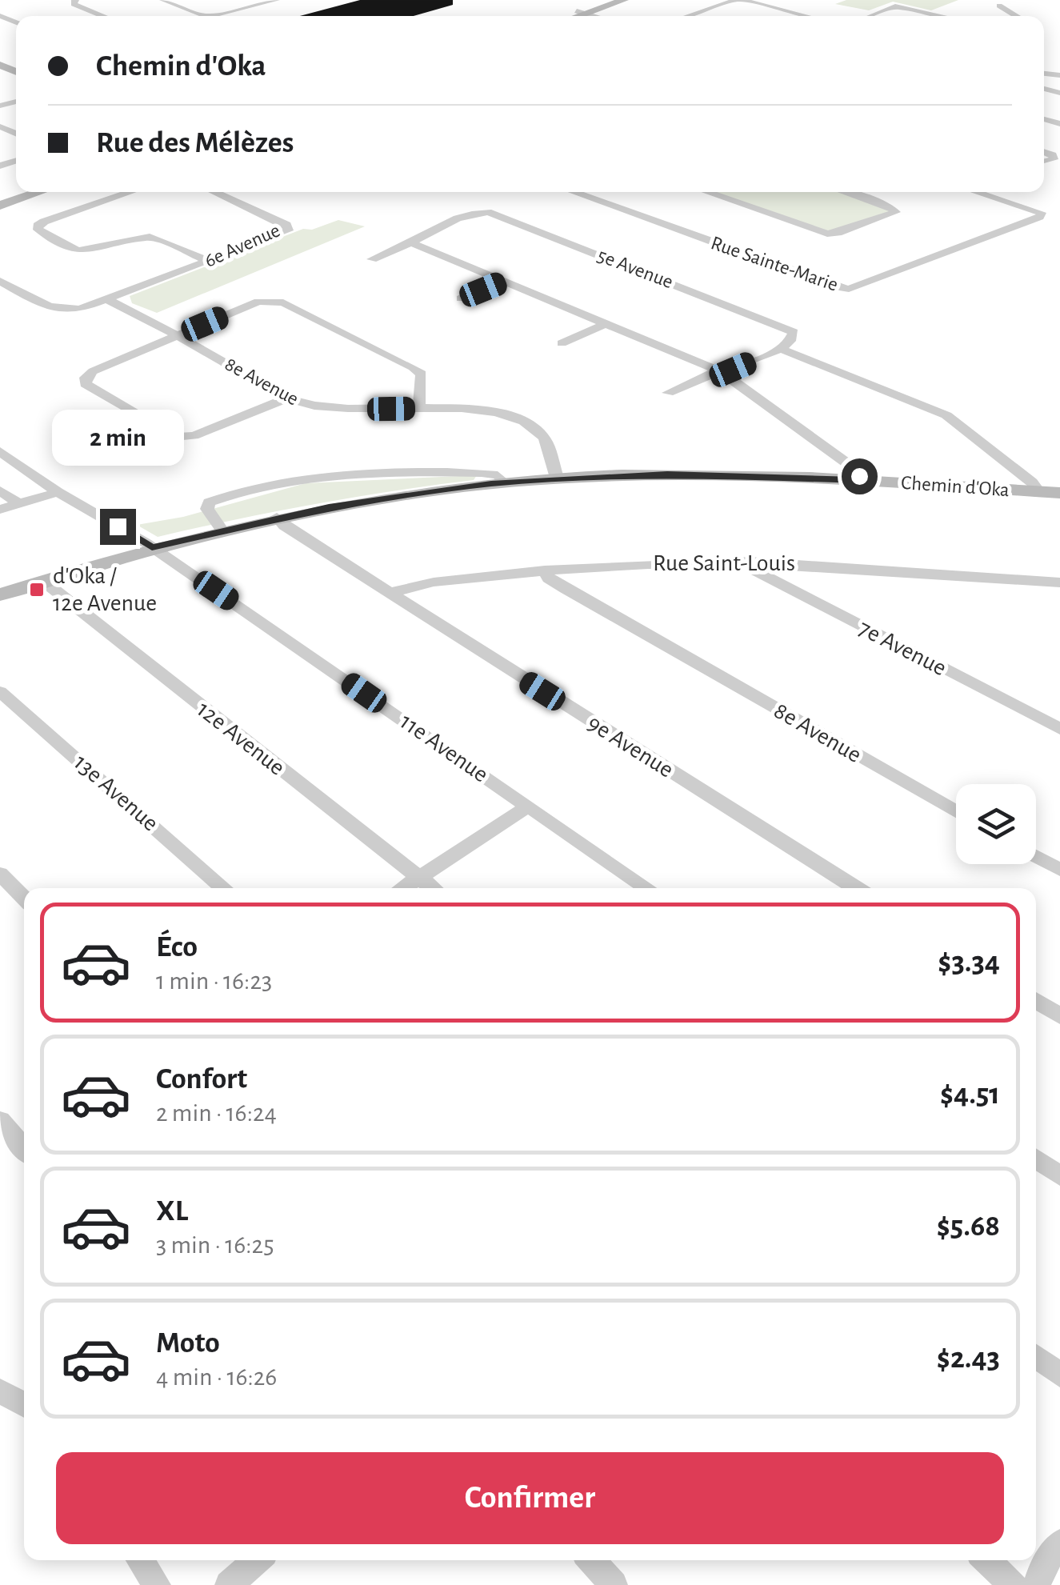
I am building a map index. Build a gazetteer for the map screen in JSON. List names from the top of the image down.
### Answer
{
  "streets": {
    "main road": ["Chemin d'Oka"],
    "street": [
      "6e Avenue",
      "Rue Sainte-Marie",
      "5e Avenue",
      "8e Avenue",
      "Rue Saint-Louis",
      "7e Avenue",
      "12e Avenue",
      "9e Avenue",
      "11e Avenue",
      "13e Avenue"
    ]
  },
  "crossings": [
    ["6e Avenue", "8e Avenue"],
    ["8e Avenue", "Chemin d'Oka"],
    ["8e Avenue", "Rue Saint-Louis"],
    ["Chemin d'Oka", "12e Avenue"],
    ["Chemin d'Oka", "9e Avenue"],
    ["Chemin d'Oka", "11e Avenue"],
    ["Rue Saint-Louis", "7e Avenue"],
    ["Rue Saint-Louis", "9e Avenue"]
  ],
  "places": {
    "transit": ["d'Oka / 12e Avenue"]
  },
  "page": {
    "banner": ["Chemin d'Oka", "Rue des Mélèzes"],
    "bubble": "2 min",
    "list": [
      {
        "name": "Éco",
        "note": "1 min · 16:23",
        "value": "$3.34"
      },
      {
        "name": "Confort",
        "note": "2 min · 16:24",
        "value": "$4.51"
      },
      {
        "name": "XL",
        "note": "3 min · 16:25",
        "value": "$5.68"
      },
      {
        "name": "Moto",
        "note": "4 min · 16:26",
        "value": "$2.43"
      }
    ],
    "buttons": "Confirmer"
  }
}
